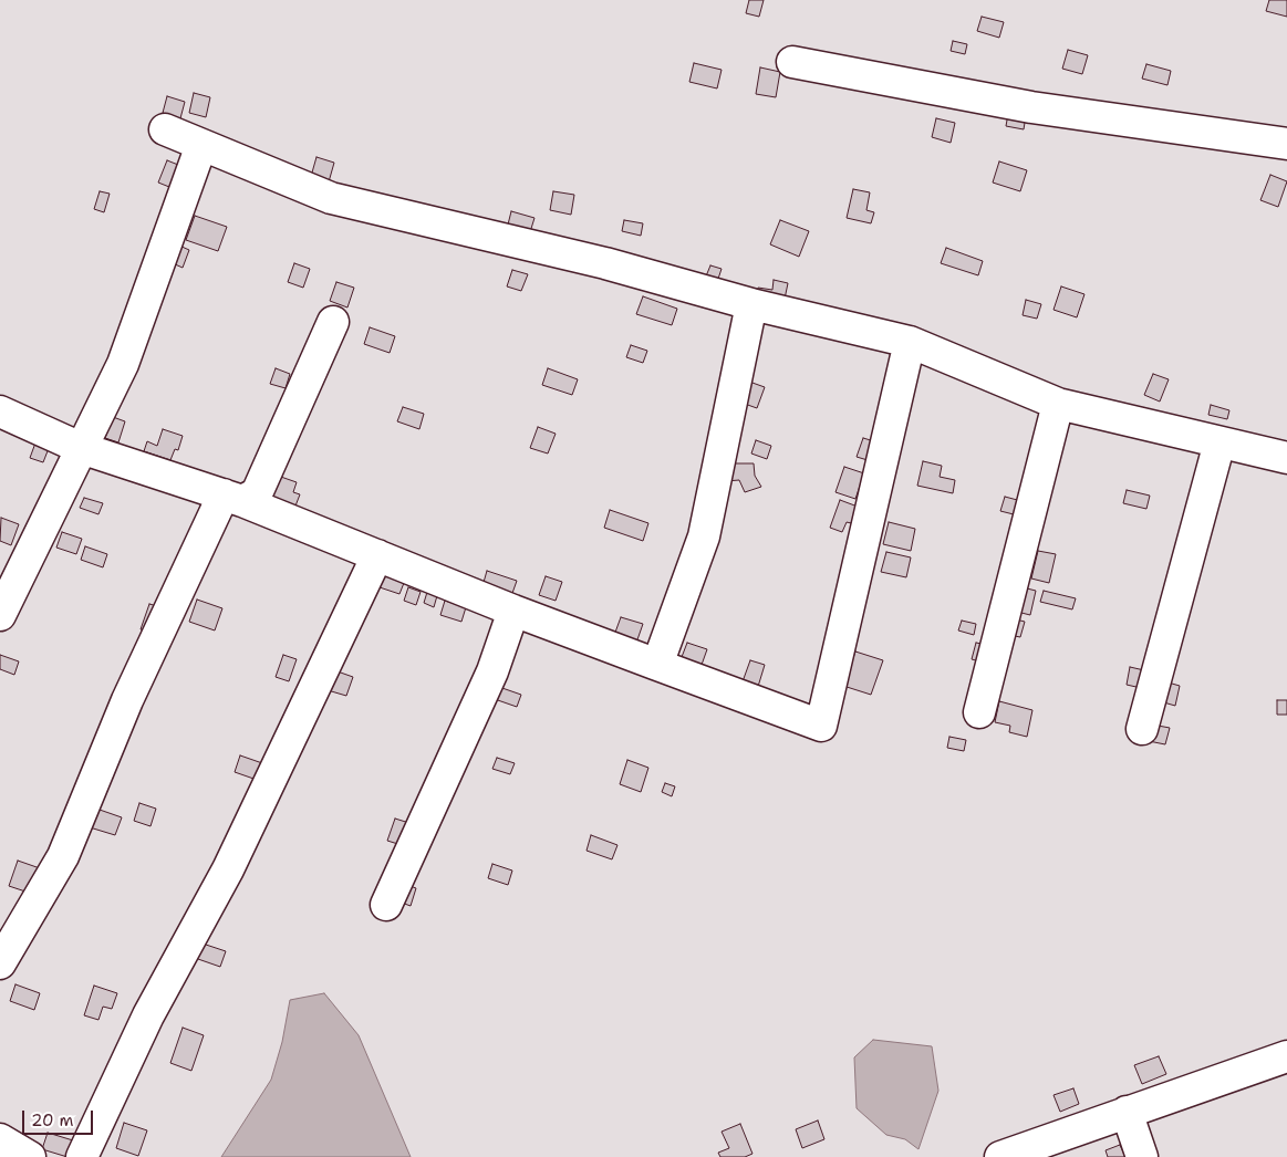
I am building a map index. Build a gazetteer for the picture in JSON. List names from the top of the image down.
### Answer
{
  "scale_bar": "20 m"
}
